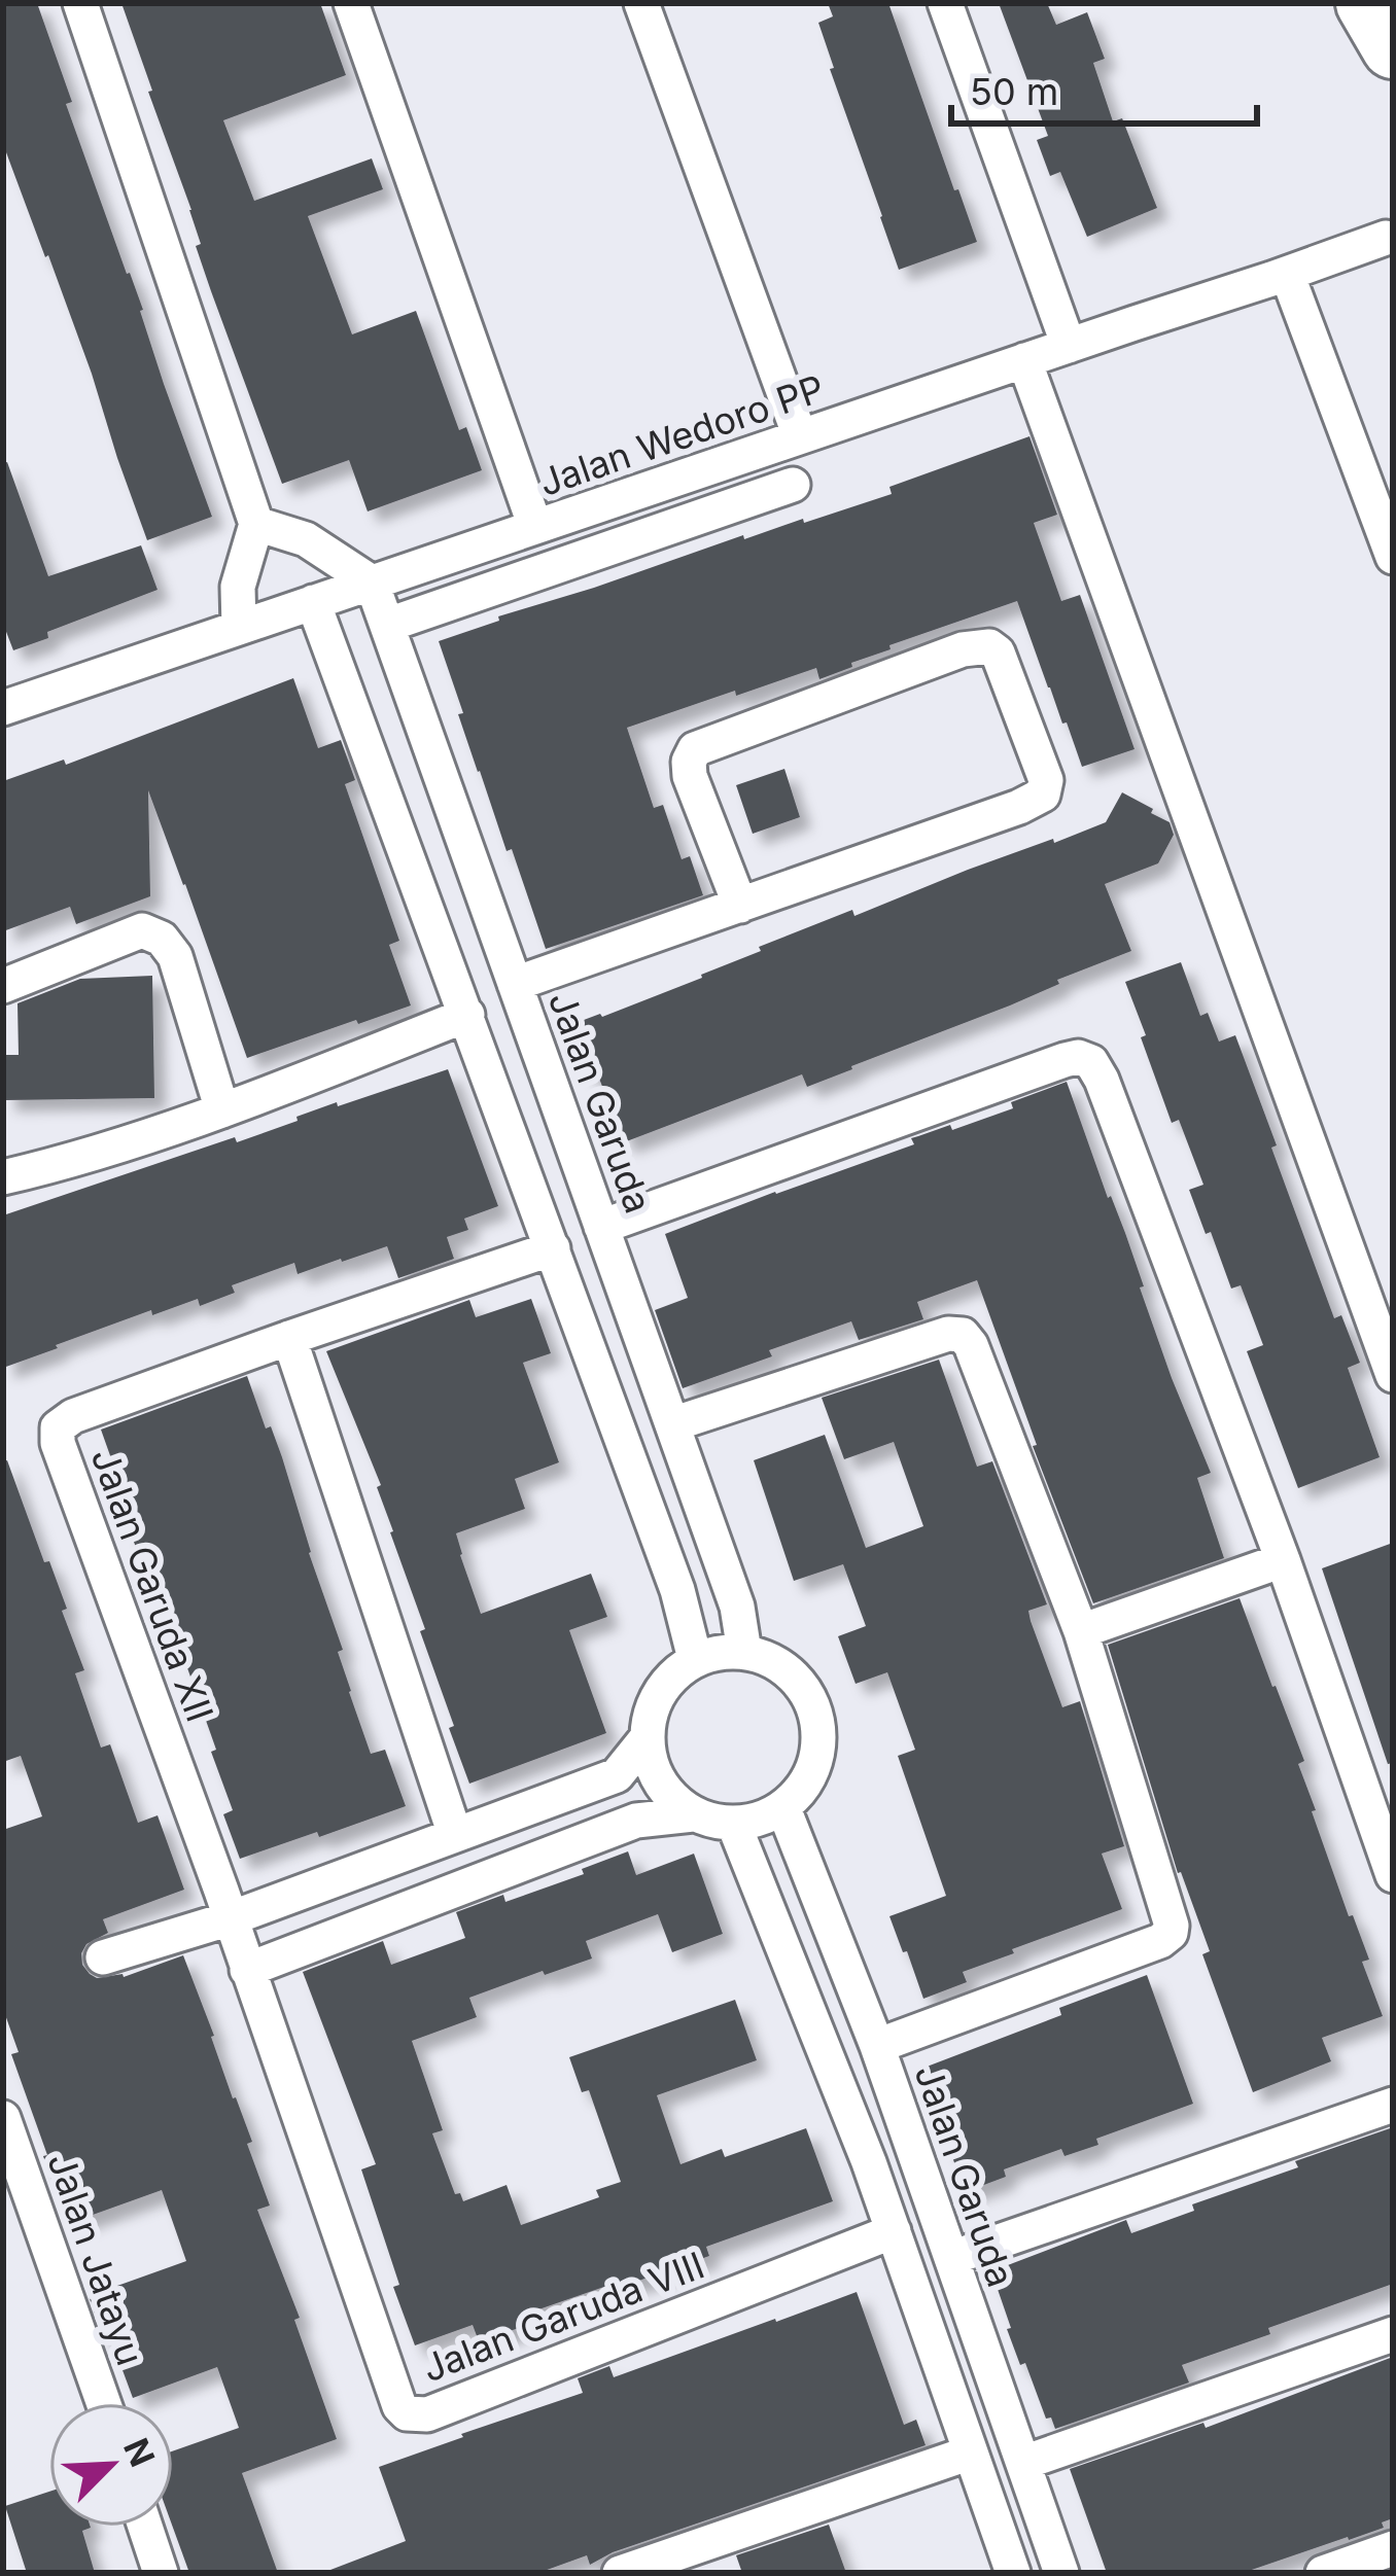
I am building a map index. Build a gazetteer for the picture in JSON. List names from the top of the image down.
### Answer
{
  "streets": {
    "street": [
      "Jalan Wedoro PP",
      "Jalan Garuda",
      "Jalan Garuda XII",
      "Jalan Jatayu",
      "Jalan Garuda VIII"
    ]
  },
  "crossings": [
    ["Jalan Wedoro PP", "Jalan Garuda"],
    ["Jalan Garuda XII", "Jalan Garuda VIII"]
  ],
  "scale_bar": "50 m",
  "north": "top right"
}
